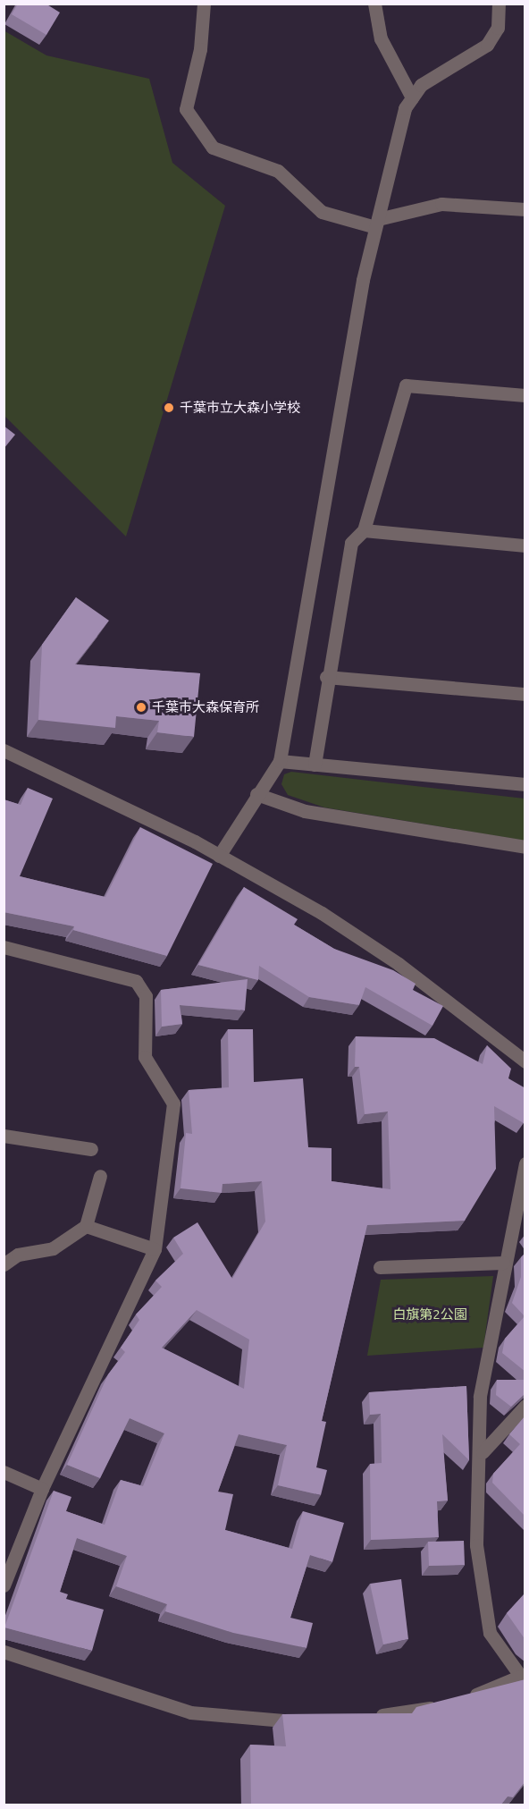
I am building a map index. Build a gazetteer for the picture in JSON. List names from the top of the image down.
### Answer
{
  "parks": ["白旗第2公園"],
  "places": ["千葉市立大森小学校", "千葉市大森保育所"]
}
